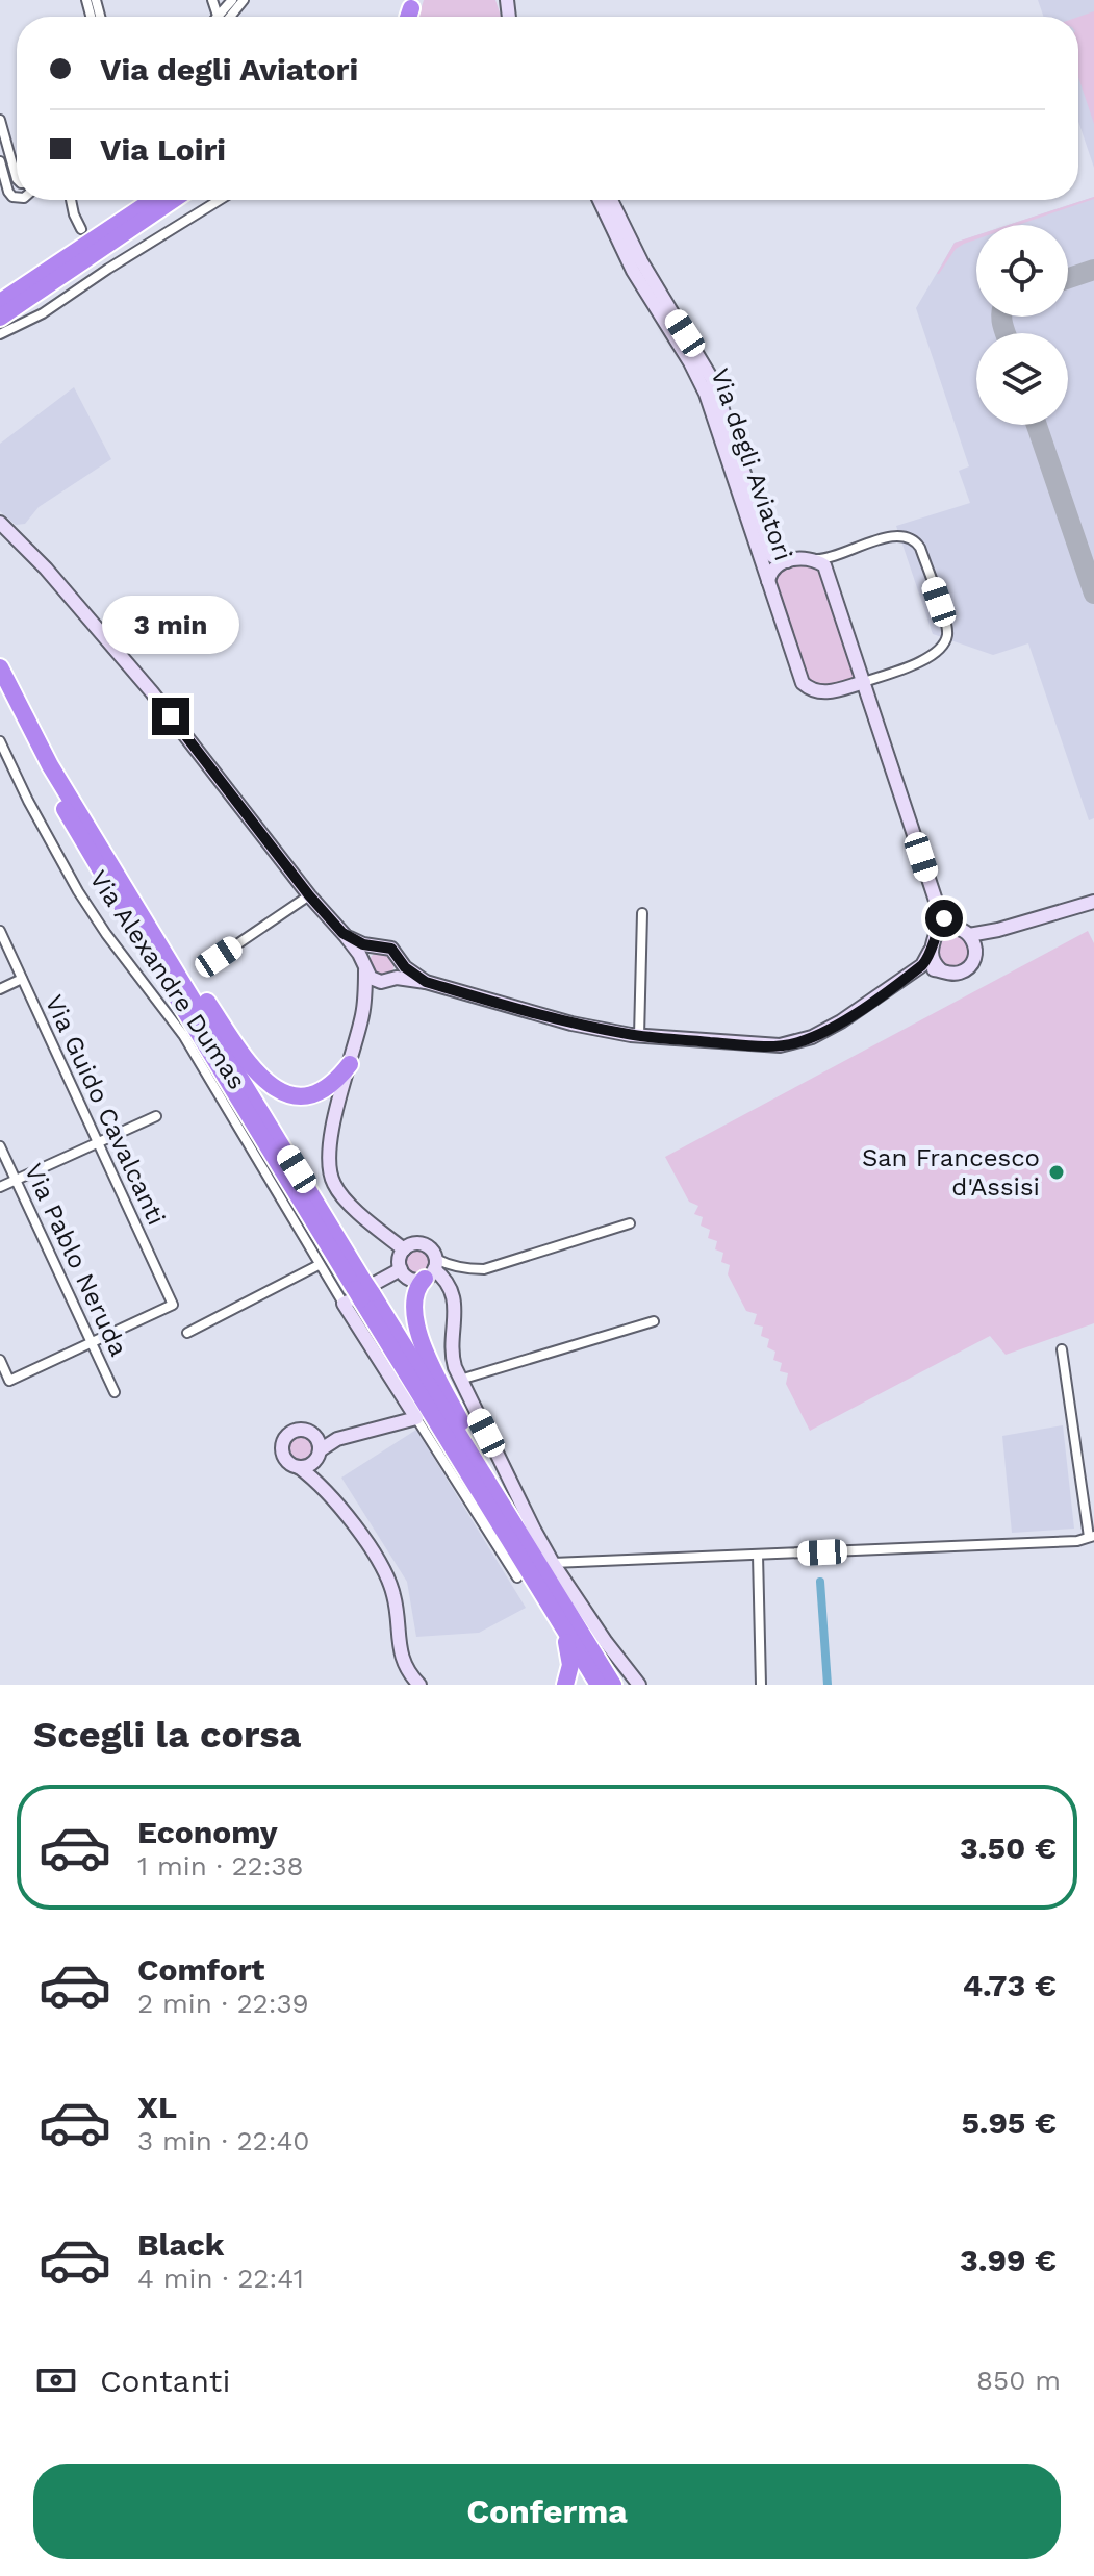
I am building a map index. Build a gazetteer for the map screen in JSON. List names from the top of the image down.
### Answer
{
  "streets": {
    "street": [
      "Via degli Aviatori",
      "Via Alexandre Dumas",
      "Via Guido Cavalcanti",
      "Via Pablo Neruda"
    ]
  },
  "crossings": [
    ["Via Guido Cavalcanti", "Via Pablo Neruda"]
  ],
  "places": ["San Francesco d'Assisi"],
  "page": {
    "banner": ["Via degli Aviatori", "Via Loiri"],
    "bubble": "3 min",
    "heading": "Scegli la corsa",
    "list": [
      {
        "name": "Economy",
        "note": "1 min · 22:38",
        "value": "3.50 €"
      },
      {
        "name": "Comfort",
        "note": "2 min · 22:39",
        "value": "4.73 €"
      },
      {
        "name": "XL",
        "note": "3 min · 22:40",
        "value": "5.95 €"
      },
      {
        "name": "Black",
        "note": "4 min · 22:41",
        "value": "3.99 €"
      }
    ],
    "pay": ["Contanti", "850 m"],
    "buttons": "Conferma"
  }
}
